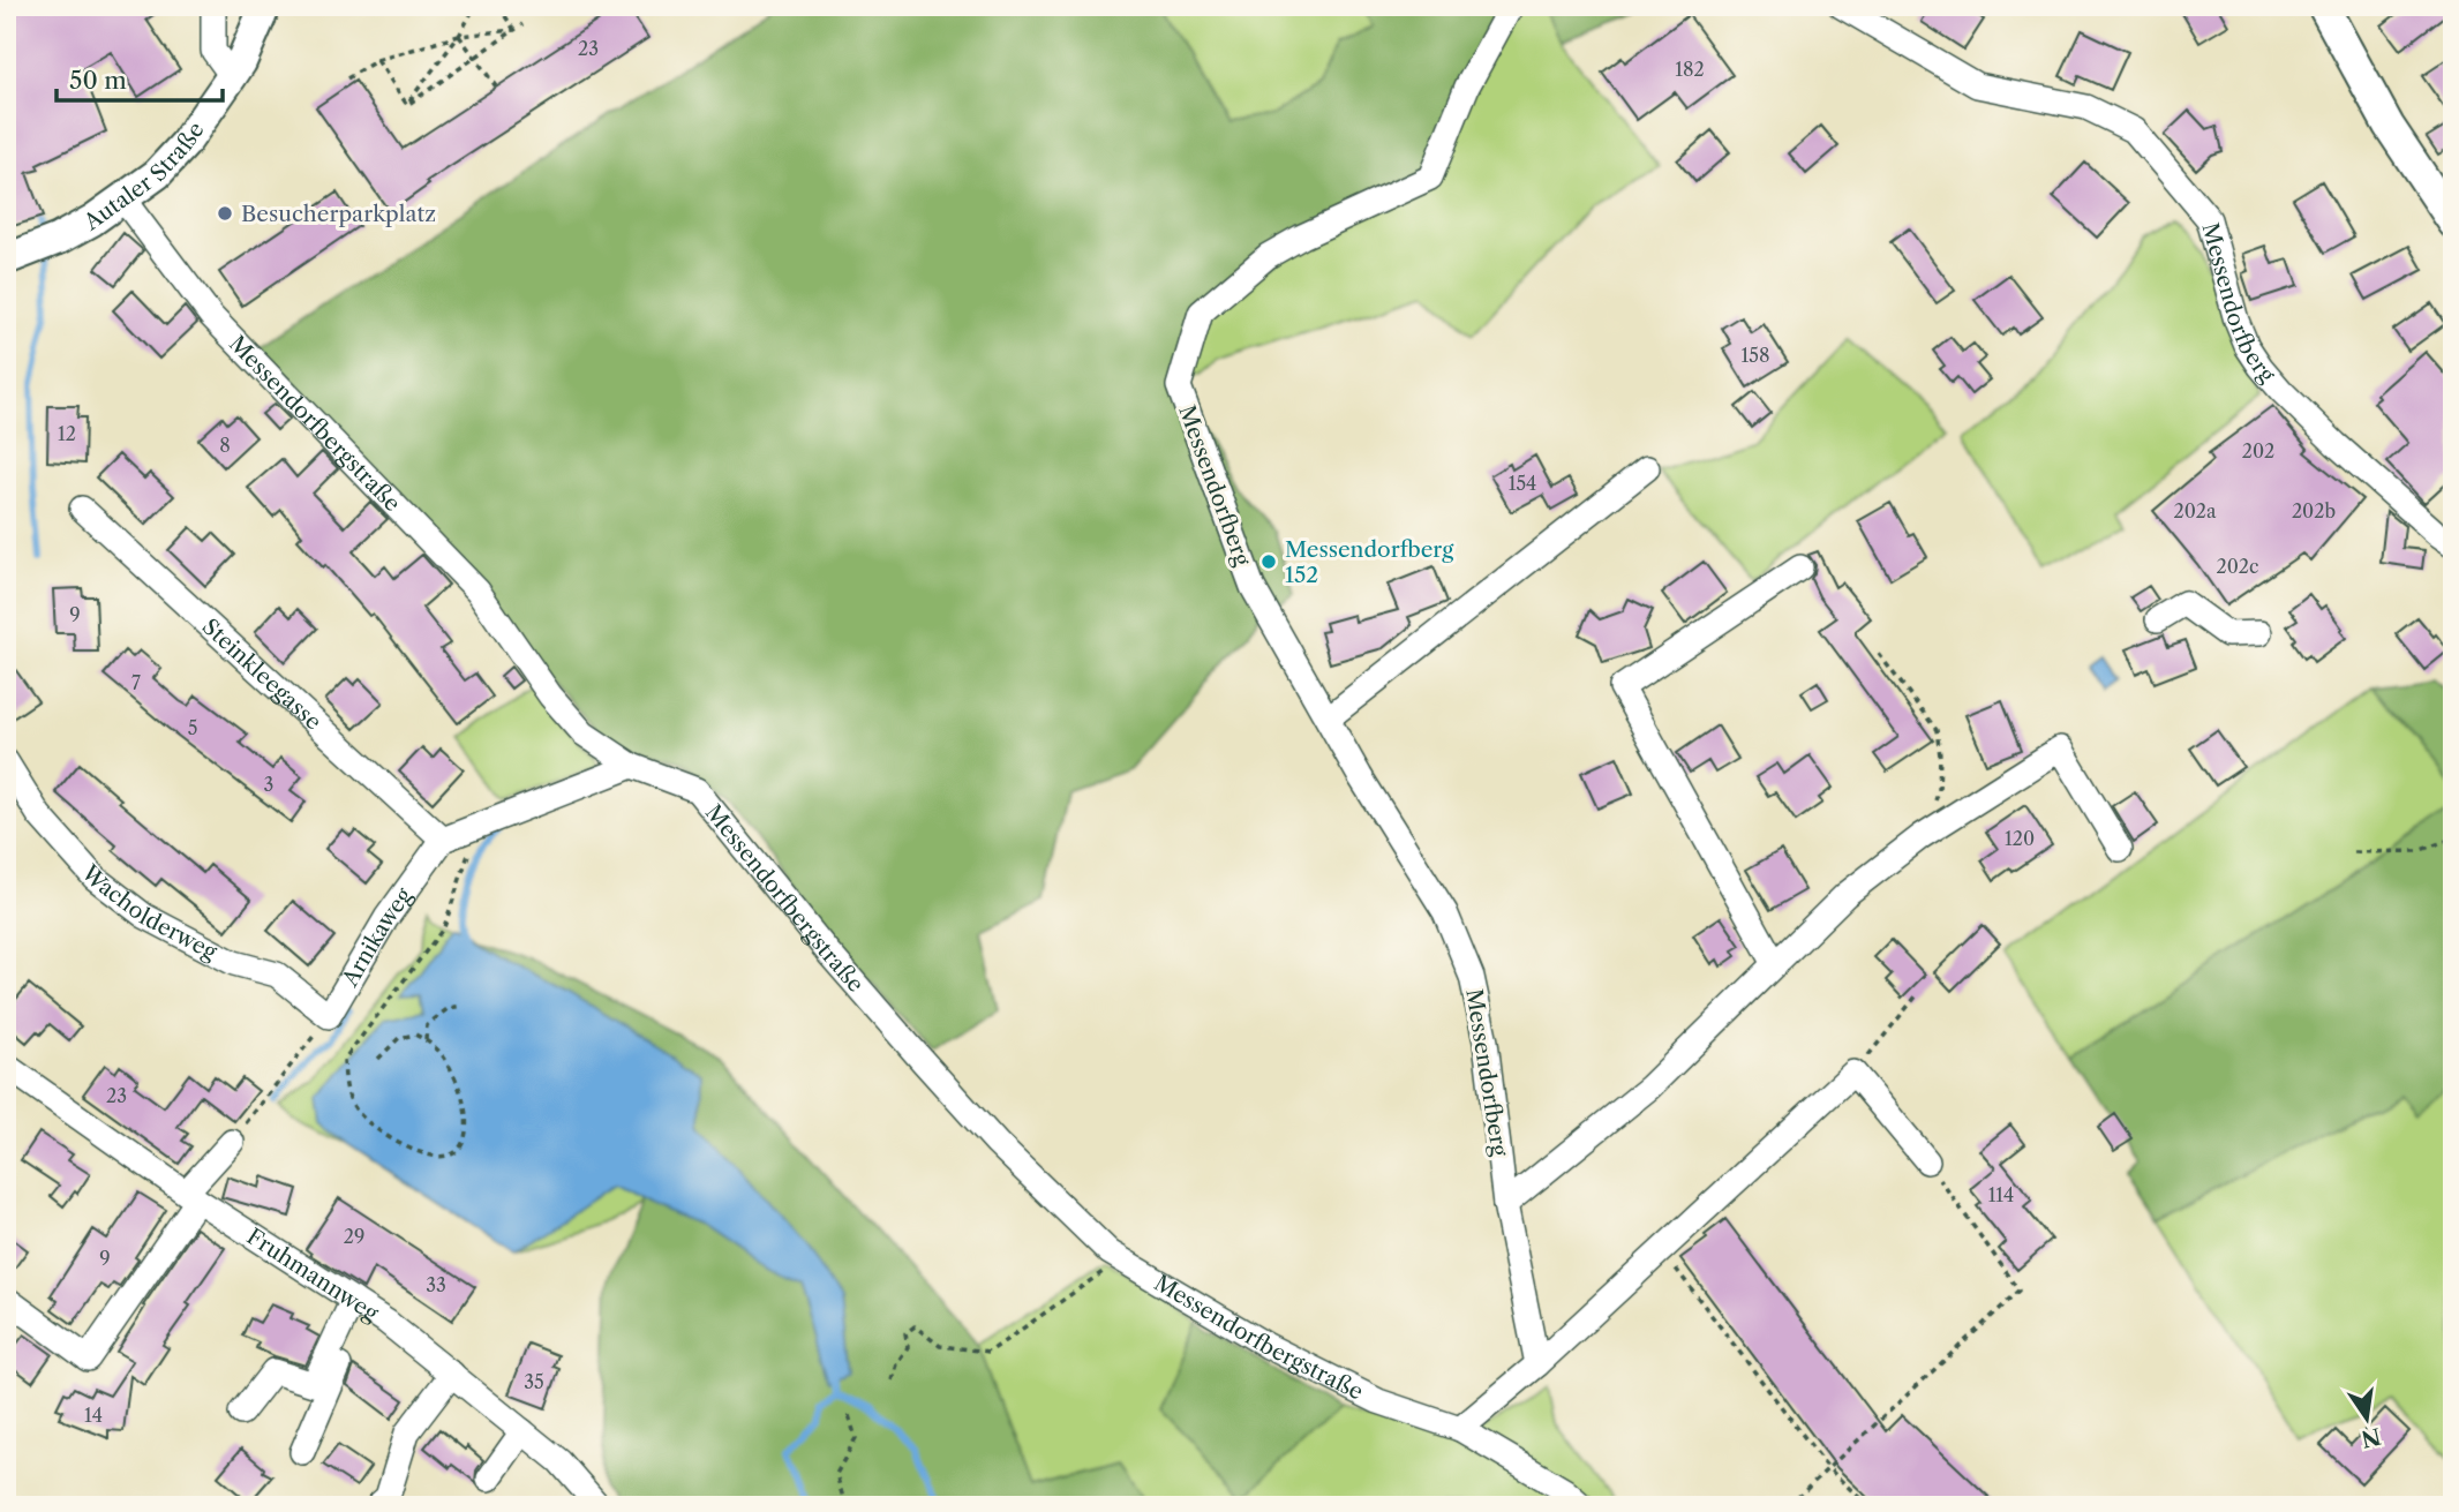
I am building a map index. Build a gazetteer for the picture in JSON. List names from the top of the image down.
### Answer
{
  "streets": {
    "main road": ["Autaler Straße"],
    "street": [
      "Messendorfberg",
      "Messendorfbergstraße",
      "Steinkleegasse",
      "Wacholderweg",
      "Arnikaweg",
      "Fruhmannweg"
    ]
  },
  "crossings": [
    ["Autaler Straße", "Messendorfbergstraße"],
    ["Steinkleegasse", "Arnikaweg"],
    ["Wacholderweg", "Arnikaweg"]
  ],
  "places": ["Besucherparkplatz", "Messendorfberg 152"],
  "house_numbers": [
    "23",
    "182",
    "158",
    "12",
    "8",
    "202",
    "154",
    "202a",
    "202b",
    "202c",
    "9",
    "7",
    "5",
    "3",
    "120",
    "23",
    "114",
    "29",
    "9",
    "33",
    "35",
    "14"
  ],
  "scale_bar": "50 m",
  "north": "bottom"
}
